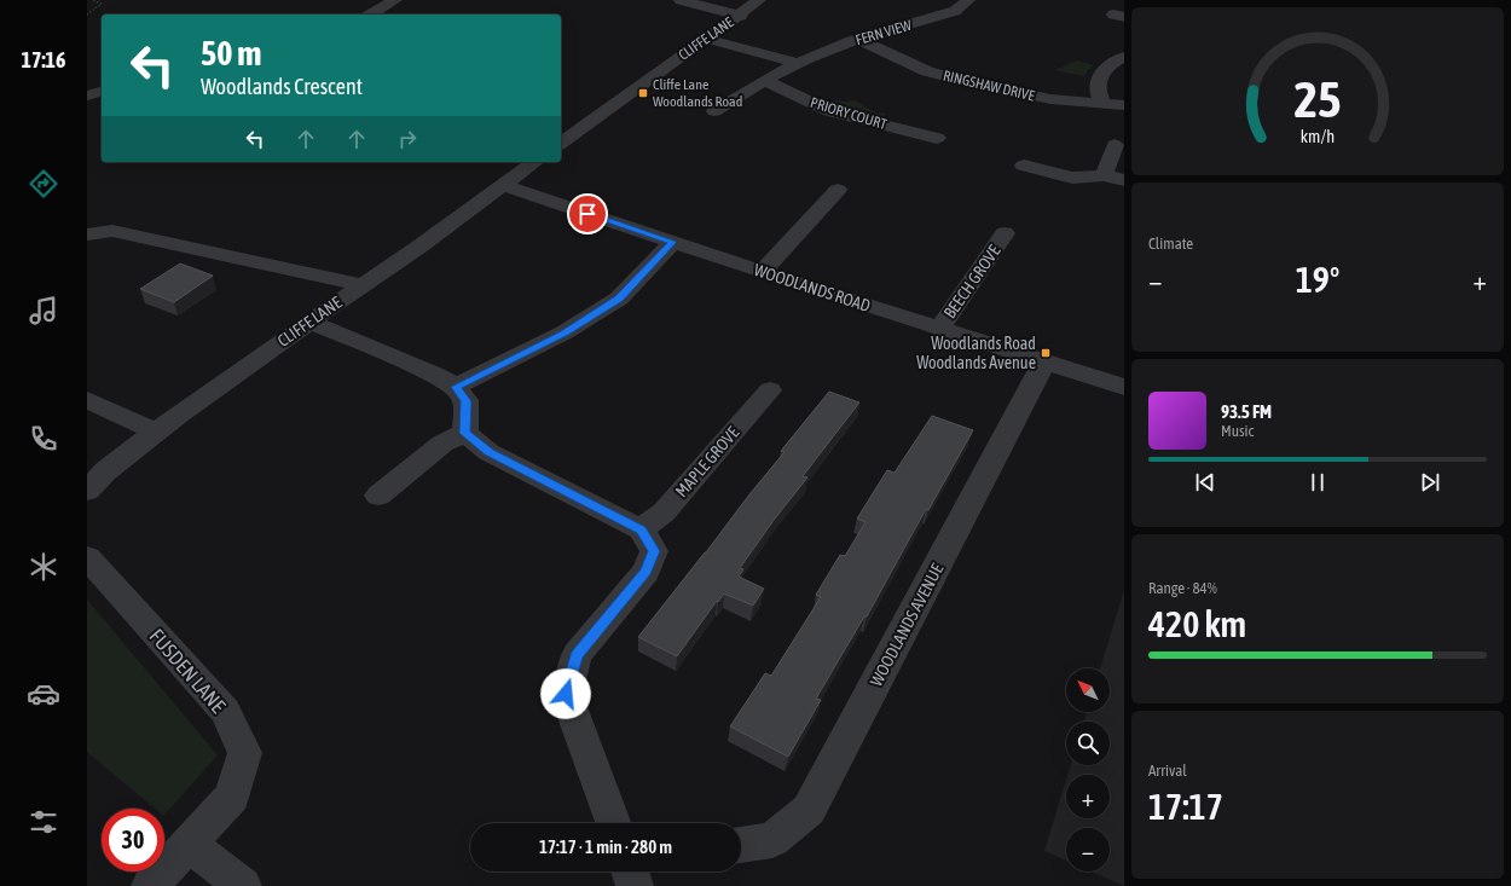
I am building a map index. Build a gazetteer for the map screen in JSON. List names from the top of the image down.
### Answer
{
  "streets": {
    "street": [
      "FERN VIEW",
      "CLIFFE LANE",
      "RINGSHAW DRIVE",
      "PRIORY COURT",
      "BEECH GROVE",
      "WOODLANDS ROAD",
      "MAPLE GROVE",
      "WOODLANDS AVENUE",
      "FUSDEN LANE"
    ]
  },
  "crossings": [
    ["FERN VIEW", "RINGSHAW DRIVE"],
    ["FERN VIEW", "PRIORY COURT"],
    ["CLIFFE LANE", "WOODLANDS ROAD"],
    ["BEECH GROVE", "WOODLANDS ROAD"],
    ["WOODLANDS ROAD", "WOODLANDS AVENUE"]
  ],
  "places": {
    "transit": ["Cliffe Lane Woodlands Road", "Woodlands Road Woodlands Avenue"]
  },
  "north": "top left",
  "page": {
    "tabs": "17:16",
    "turn": ["50 m", "Woodlands Crescent"],
    "tile": [
      "Climate",
      ["Range · 84%", "420 km"],
      ["Arrival", "17:17"]
    ],
    "heat": ["−", "19°", "+"],
    "song": ["93.5 FM", "Music"],
    "map_buttons": ["+", "−"],
    "limit": "30",
    "trip": "17:17 · 1 min · 280 m",
    "gauge": ["25", "km/h"]
  }
}
